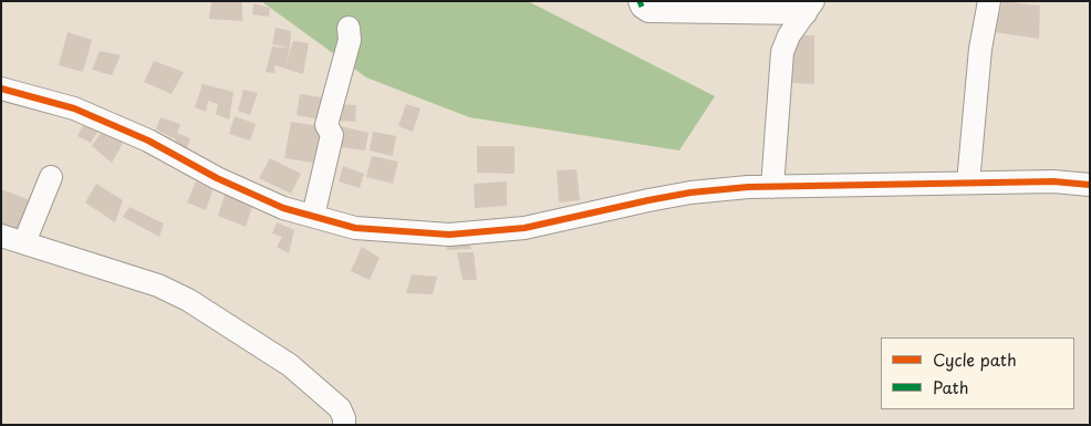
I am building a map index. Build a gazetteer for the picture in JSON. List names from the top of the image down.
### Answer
{
  "legend": ["Cycle path", "Path"]
}
